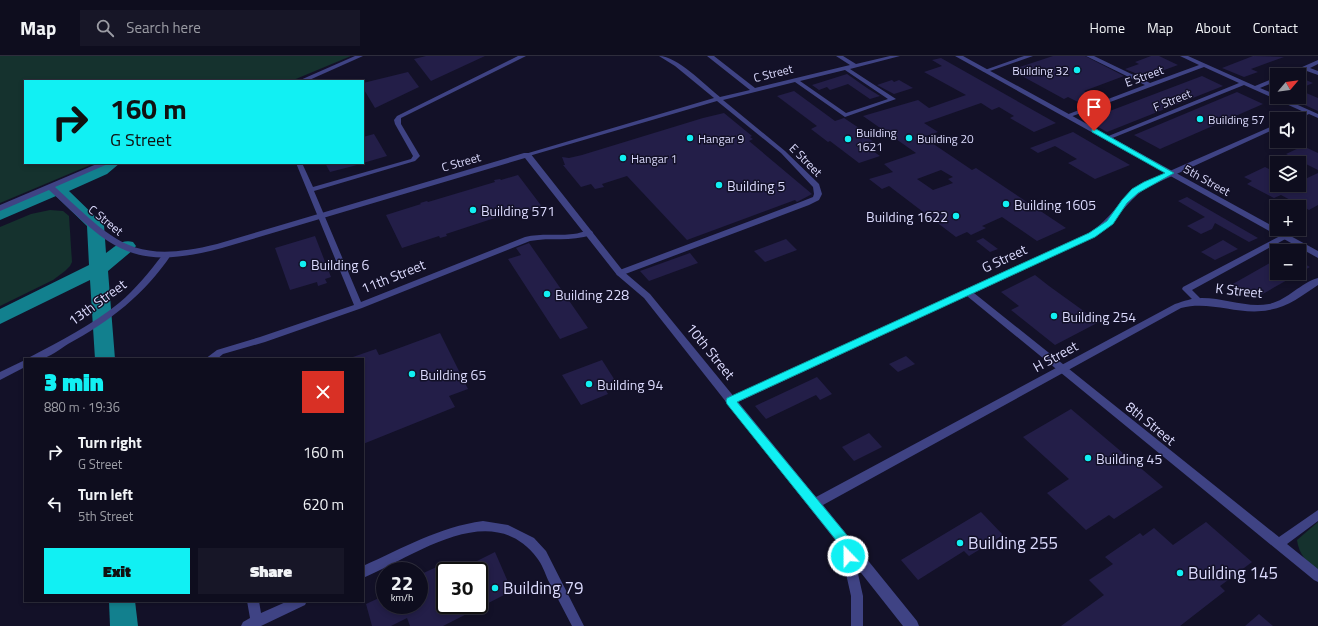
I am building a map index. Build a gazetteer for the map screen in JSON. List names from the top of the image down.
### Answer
{
  "streets": {
    "street": [
      "C Street",
      "E Street",
      "F Street",
      "5th Street",
      "G Street",
      "11th Street",
      "K Street",
      "13th Street",
      "10th Street",
      "H Street",
      "8th Street"
    ]
  },
  "crossings": [
    ["C Street", "E Street"],
    ["C Street", "13th Street"],
    ["C Street", "10th Street"],
    ["E Street", "5th Street"],
    ["E Street", "10th Street"],
    ["F Street", "5th Street"],
    ["5th Street", "G Street"],
    ["G Street", "10th Street"],
    ["G Street", "8th Street"],
    ["11th Street", "10th Street"],
    ["K Street", "H Street"],
    ["10th Street", "H Street"],
    ["H Street", "8th Street"]
  ],
  "places": [
    "Building 32",
    "Building 57",
    "Hangar 9",
    "Building 20",
    "Building 1621",
    "Hangar 1",
    "Building 5",
    "Building 1605",
    "Building 571",
    "Building 1622",
    "Building 6",
    "Building 228",
    "Building 254",
    "Building 65",
    "Building 94",
    "Building 45",
    "Building 255",
    "Building 145",
    "Building 79"
  ],
  "north": "top right",
  "page": {
    "header": "Map",
    "search": "Search here",
    "nav": [
      "Home",
      "Map",
      "About",
      "Contact"
    ],
    "map_buttons": ["+", "−"],
    "turn": ["160 m", "G Street"],
    "heading": ["3 min", "880 m · 19:36"],
    "list": [
      {
        "name": "Turn right",
        "note": "G Street",
        "value": "160 m"
      },
      {
        "name": "Turn left",
        "note": "5th Street",
        "value": "620 m"
      }
    ],
    "buttons": ["Exit", "Share"],
    "speed": "22 km/h",
    "limit": "30"
  }
}
